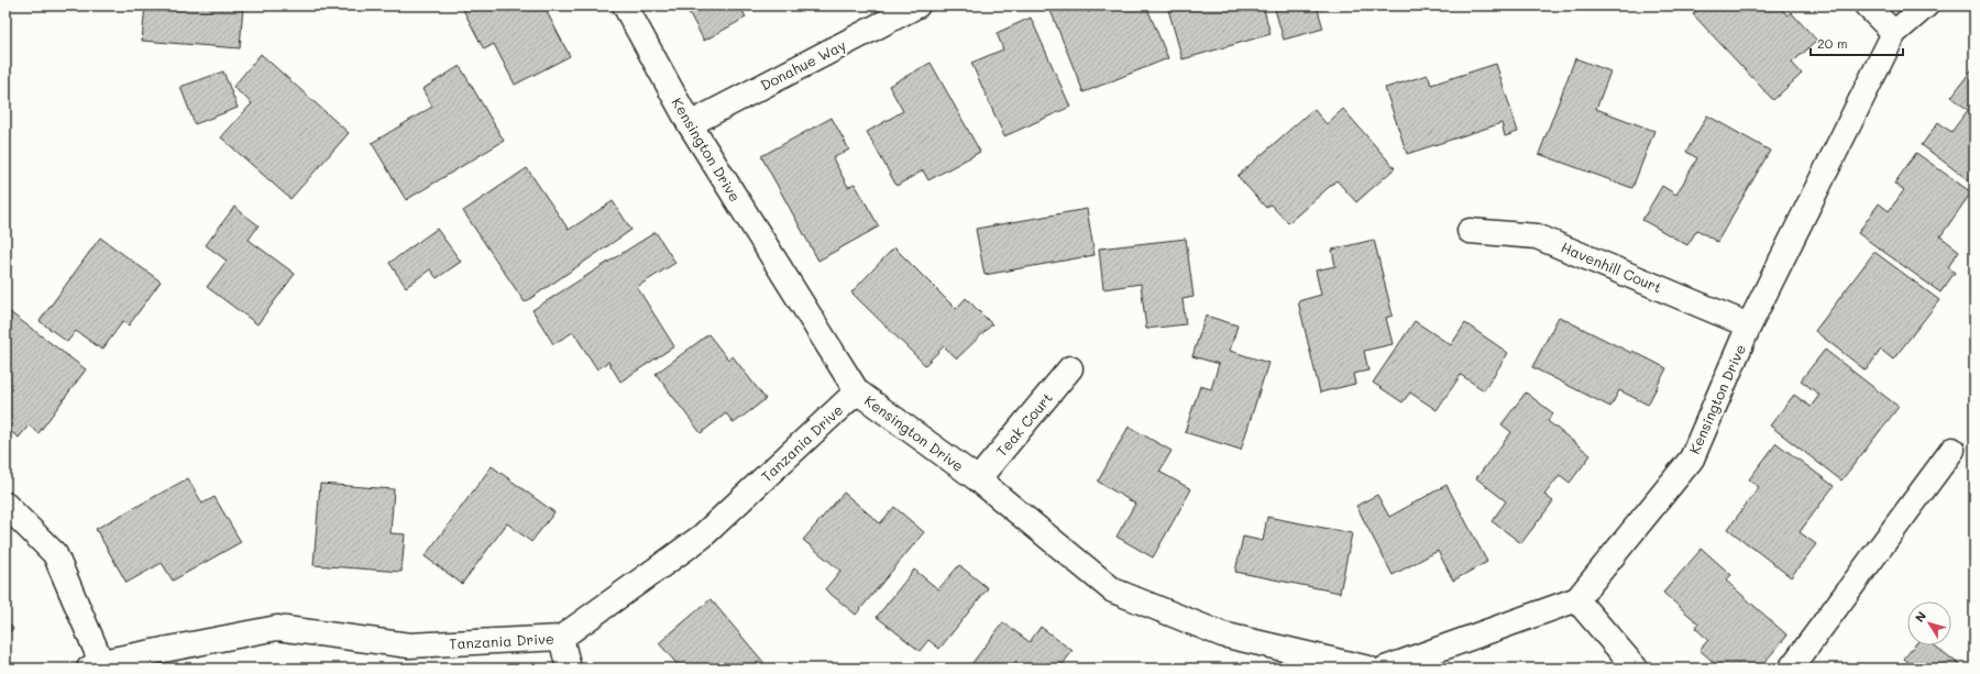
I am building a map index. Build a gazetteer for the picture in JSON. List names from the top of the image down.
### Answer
{
  "streets": {
    "street": [
      "Donahue Way",
      "Kensington Drive",
      "Havenhill Court",
      "Teak Court",
      "Tanzania Drive"
    ]
  },
  "crossings": [
    ["Donahue Way", "Kensington Drive"],
    ["Kensington Drive", "Havenhill Court"],
    ["Kensington Drive", "Teak Court"],
    ["Kensington Drive", "Tanzania Drive"]
  ],
  "scale_bar": "20 m",
  "north": "top left"
}
